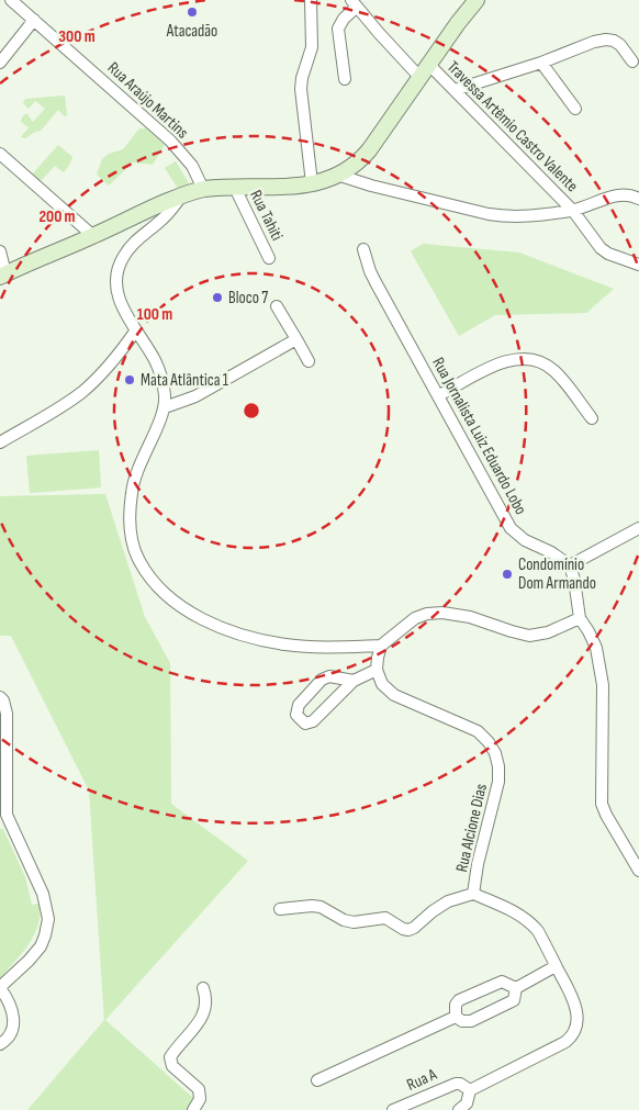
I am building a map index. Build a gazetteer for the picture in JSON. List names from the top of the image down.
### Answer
{
  "streets": {
    "street": [
      "Rua Araújo Martins",
      "Travessa Artêmio Castro Valente",
      "Rua Tahiti",
      "Rua Jornalista Luiz Eduardo Lobo",
      "Rua Alcione Dias",
      "Rua A"
    ]
  },
  "crossings": [
    ["Rua Alcione Dias", "Rua A"]
  ],
  "places": [
    "Atacadão",
    "Bloco 7",
    "Mata Atlântica 1",
    "Condomínio Dom Armando"
  ],
  "rings": ["300 m", "200 m", "100 m"]
}
